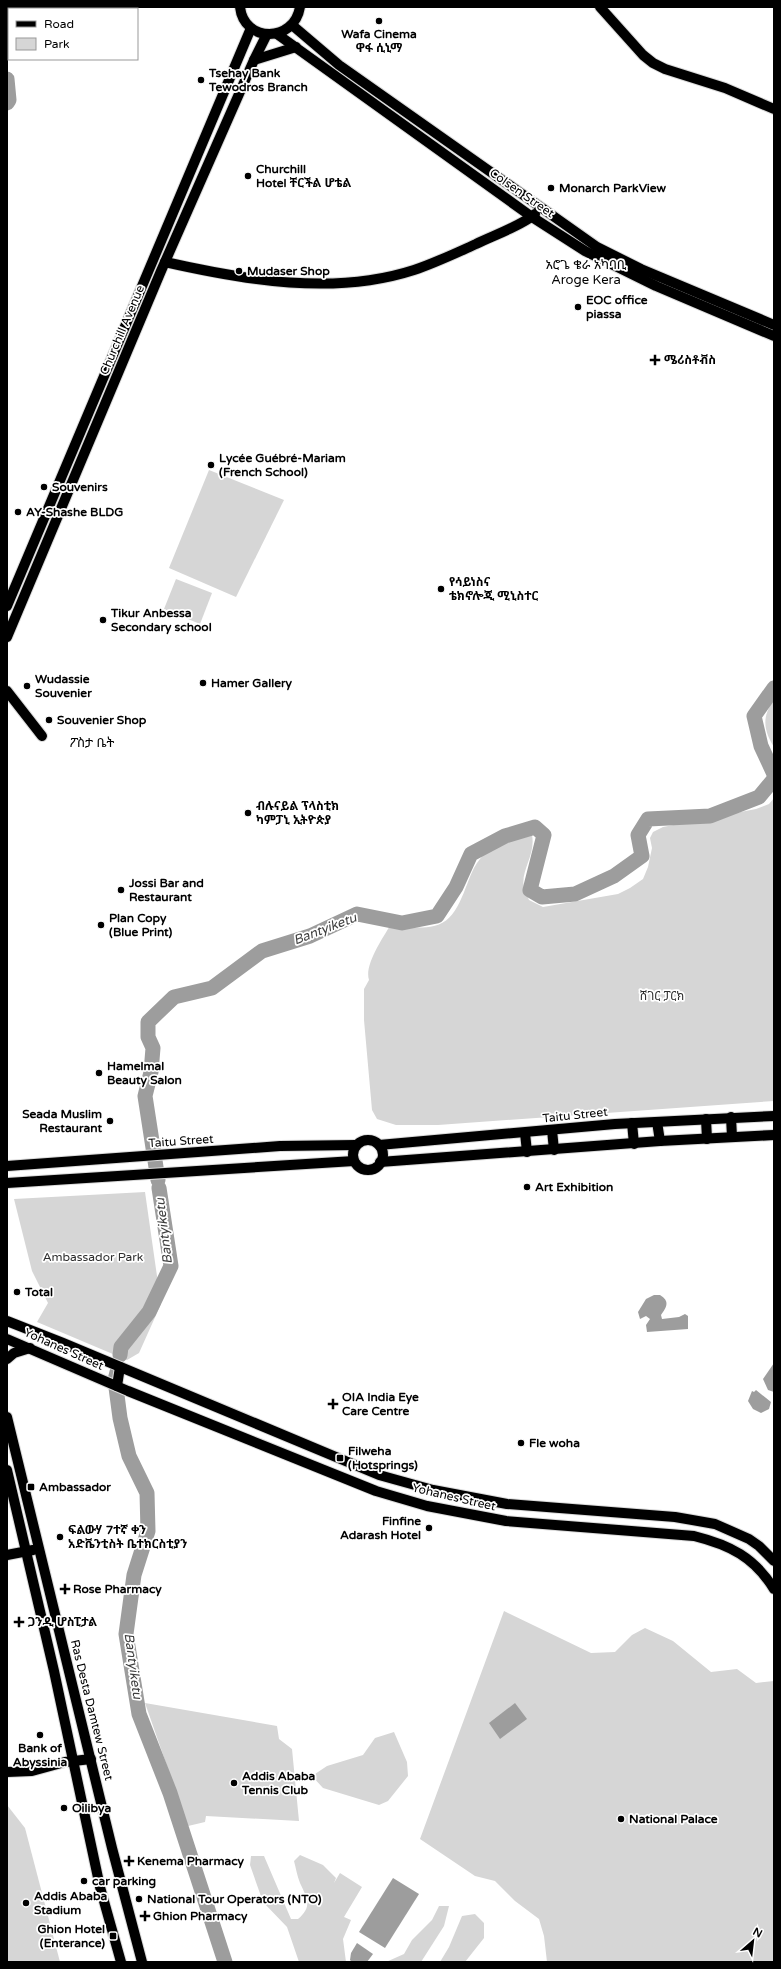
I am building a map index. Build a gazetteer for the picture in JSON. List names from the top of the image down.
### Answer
{
  "streets": {
    "main road": [
      "Colsen Street",
      "Churchill Avenue",
      "Taitu Street",
      "Yohanes Street",
      "Ras Desta Damtew Street"
    ]
  },
  "crossings": [
    ["Colsen Street", "Churchill Avenue"]
  ],
  "districts": ["አሮጌ ቄራ አካባቢ Aroge Kera", "ፖስታ ቤት"],
  "water": ["Bantyiketu"],
  "parks": ["ሸገር ፓርክ", "Ambassador Park"],
  "places": {
    "other": [
      "Wafa Cinema ዋፋ ሲኒማ",
      "Tsehay Bank Tewodros Branch",
      "Churchill Hotel ቸርችል ሆቴል",
      "Monarch ParkView",
      "Mudaser Shop",
      "EOC office piassa",
      "Lycée Guébré-Mariam (French School)",
      "Souvenirs",
      "AY-Shashe BLDG",
      "የሳይነስና ቴክኖሎጂ ሚኒስተር",
      "Tikur Anbessa Secondary school",
      "Hamer Gallery",
      "Wudassie Souvenier",
      "Souvenier Shop",
      "ብሉናይል ፕላስቲክ ካምፓኒ ኢትዮጵያ",
      "Jossi Bar and Restaurant",
      "Plan Copy (Blue Print)",
      "Hamelmal Beauty Salon",
      "Seada Muslim Restaurant",
      "Art Exhibition",
      "Total",
      "Fle woha",
      "Finfine Adarash Hotel",
      "ፍልውሃ 7ተኛ ቀን አድቬንቲስት ቤተክርስቲያን",
      "Bank of Abyssinia",
      "Addis Ababa Tennis Club",
      "Oilibya",
      "National Palace",
      "car parking",
      "National Tour Operators (NTO)",
      "Addis Ababa Stadium"
    ],
    "health": [
      "ሜሪስቶቭስ",
      "OIA India Eye Care Centre",
      "Rose Pharmacy",
      "ጋንዲ ሆስፒታል",
      "Kenema Pharmacy",
      "Ghion Pharmacy"
    ],
    "transit": ["Filweha (Hotsprings)", "Ambassador", "Ghion Hotel (Enterance)"]
  },
  "legend": ["Road", "Park"],
  "north": "top right"
}
